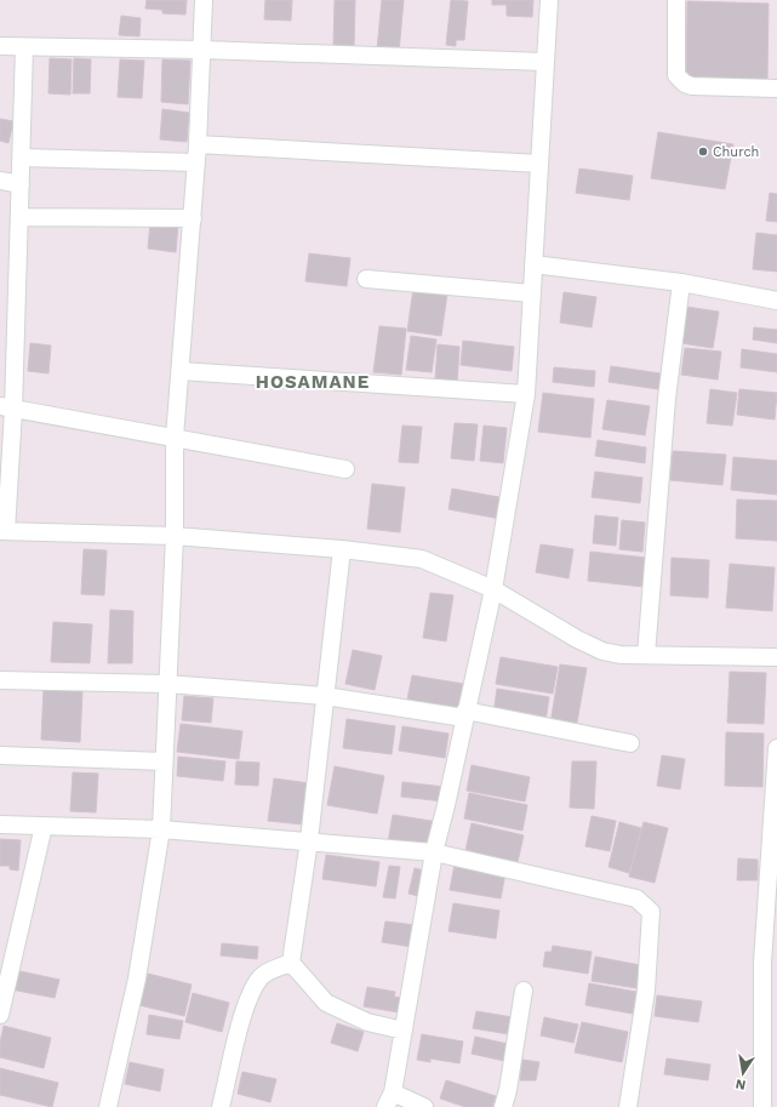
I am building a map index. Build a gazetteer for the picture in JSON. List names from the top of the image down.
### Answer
{
  "districts": ["HOSAMANE"],
  "places": ["Church"],
  "north": "bottom"
}
